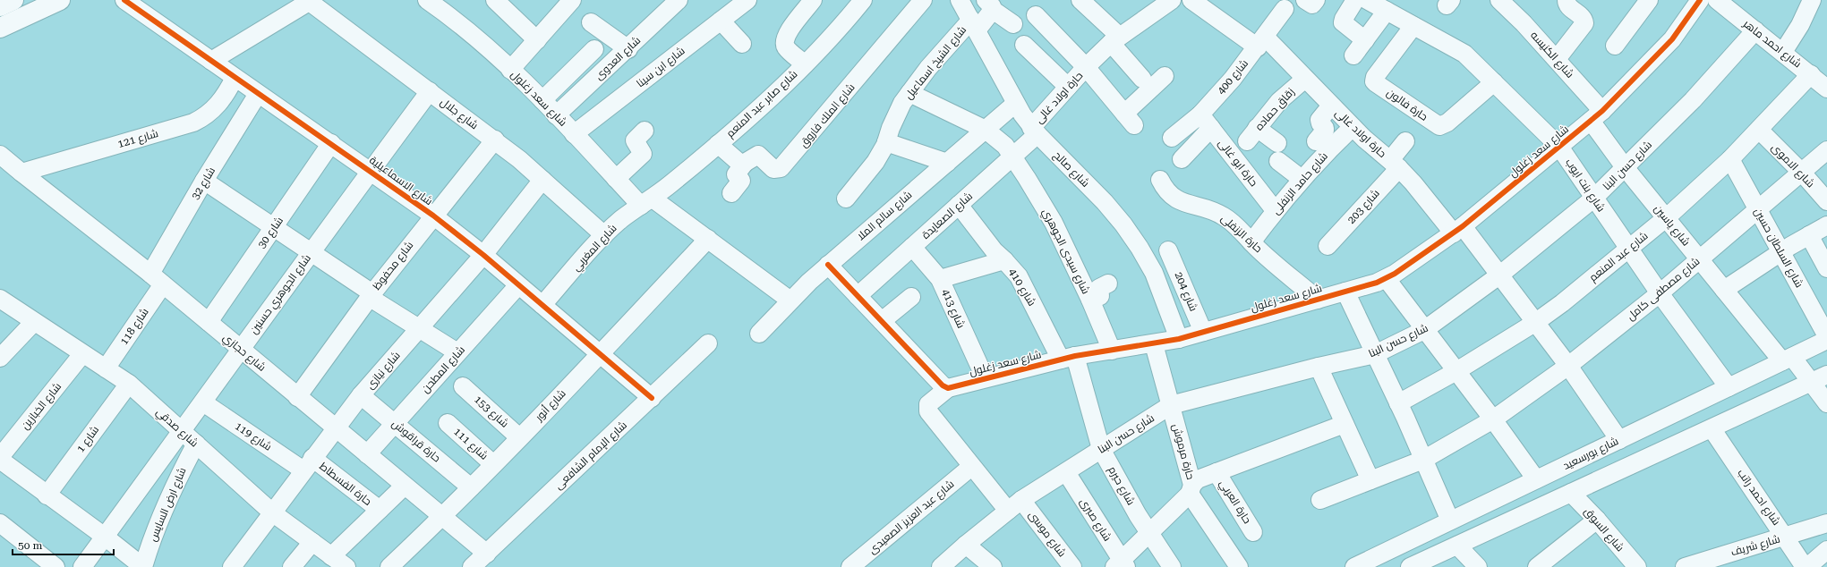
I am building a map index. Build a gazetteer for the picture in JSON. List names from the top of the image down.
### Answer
{
  "streets": {
    "street": [
      "شارع احمد ماهر",
      "شارع الكنيسه",
      "شارع العدوى",
      "شارع الشيخ اسماعيل",
      "شارع ابن سينا",
      "شارع 400",
      "حارة اولاد غالى",
      "شارع سعد زغلول",
      "شارع صابر عبد المنعم",
      "حارة فالون",
      "زقاق حماده",
      "شارع جلال",
      "شارع الملك فاروق",
      "شارع 121",
      "حارة ابو غالى",
      "شارع حسن البنا",
      "شارع الاموى",
      "شارع صالح",
      "شارع الاسماعيلية",
      "شارع 32",
      "شارع حامد الزنفلى",
      "شارع بنت ايوب",
      "شارع 203",
      "شارع سالم الملا",
      "شارع الصعايدة",
      "شارع ياسين",
      "شارع 30",
      "حارة الزنفلى",
      "شارع المغربي",
      "شارع السلطان حسين",
      "شارع سيدى الجوهري",
      "شارع عبد المنعم",
      "شارع محفوظ",
      "شارع 410",
      "شارع مصطفى كامل",
      "شارع 204",
      "شارع الجوهري حسنين",
      "شارع 413",
      "شارع 118",
      "شارع حجازي",
      "شارع المطحن",
      "شارع نيازى",
      "شارع أنور",
      "شارع الخبازين",
      "شارع 153",
      "شارع صدقي",
      "شارع 119",
      "شارع 1",
      "حارة قراقوش",
      "شارع 111",
      "حارة مرموش",
      "شارع بورسعيد",
      "شارع الإمام الشافعى",
      "حارة الفسطاط",
      "شارع حيرم",
      "شارع احمد راتب",
      "حارة العربي",
      "شارع ارض السايس",
      "شارع عبد العزيز الصعيدى",
      "شارع صبرى",
      "شارع السوق",
      "شارع موسى",
      "شارع شريف"
    ]
  },
  "crossings": [
    ["شارع احمد ماهر", "شارع حسن البنا"],
    ["شارع احمد ماهر", "شارع عبد المنعم"],
    ["شارع الكنيسه", "شارع سعد زغلول"],
    ["شارع الكنيسه", "شارع ياسين"],
    ["شارع العدوى", "شارع سعد زغلول"],
    ["شارع الشيخ اسماعيل", "شارع صالح"],
    ["شارع الشيخ اسماعيل", "شارع سيدى الجوهري"],
    ["شارع ابن سينا", "شارع سعد زغلول"],
    ["شارع 400", "حارة اولاد غالى"],
    ["شارع 400", "حارة ابو غالى"],
    ["حارة اولاد غالى", "شارع سعد زغلول"],
    ["حارة اولاد غالى", "زقاق حماده"],
    ["حارة اولاد غالى", "شارع حسن البنا"],
    ["حارة اولاد غالى", "شارع صالح"],
    ["حارة اولاد غالى", "شارع حامد الزنفلى"],
    ["حارة اولاد غالى", "شارع 203"],
    ["حارة اولاد غالى", "شارع الصعايدة"],
    ["حارة اولاد غالى", "شارع عبد المنعم"],
    ["حارة اولاد غالى", "شارع مصطفى كامل"],
    ["حارة اولاد غالى", "شارع بورسعيد"],
    ["شارع سعد زغلول", "شارع صابر عبد المنعم"],
    ["شارع سعد زغلول", "شارع صالح"],
    ["شارع سعد زغلول", "شارع بنت ايوب"],
    ["شارع سعد زغلول", "شارع سالم الملا"],
    ["شارع سعد زغلول", "شارع ياسين"],
    ["شارع سعد زغلول", "حارة الزنفلى"],
    ["شارع سعد زغلول", "شارع المغربي"],
    ["شارع سعد زغلول", "شارع سيدى الجوهري"],
    ["شارع سعد زغلول", "شارع 410"],
    ["شارع سعد زغلول", "شارع 204"],
    ["شارع سعد زغلول", "شارع 413"],
    ["شارع سعد زغلول", "شارع أنور"],
    ["شارع سعد زغلول", "حارة مرموش"],
    ["شارع سعد زغلول", "شارع حيرم"],
    ["شارع سعد زغلول", "شارع موسى"],
    ["شارع صابر عبد المنعم", "شارع المغربي"],
    ["حارة فالون", "شارع بنت ايوب"],
    ["شارع جلال", "شارع المغربي"],
    ["شارع جلال", "شارع محفوظ"],
    ["شارع جلال", "شارع الجوهري حسنين"],
    ["شارع جلال", "شارع نيازى"],
    ["شارع 121", "شارع الاسماعيلية"],
    ["شارع 121", "شارع حجازي"],
    ["حارة ابو غالى", "شارع حامد الزنفلى"],
    ["شارع حسن البنا", "شارع بنت ايوب"],
    ["شارع حسن البنا", "شارع ياسين"],
    ["شارع حسن البنا", "حارة مرموش"],
    ["شارع حسن البنا", "شارع حيرم"],
    ["شارع حسن البنا", "شارع صبرى"],
    ["شارع حسن البنا", "شارع موسى"],
    ["شارع الاموى", "شارع عبد المنعم"],
    ["شارع الاموى", "شارع مصطفى كامل"],
    ["شارع صالح", "شارع سالم الملا"],
    ["شارع صالح", "شارع الصعايدة"],
    ["شارع الاسماعيلية", "شارع 32"],
    ["شارع الاسماعيلية", "شارع 30"],
    ["شارع الاسماعيلية", "شارع المغربي"],
    ["شارع الاسماعيلية", "شارع محفوظ"],
    ["شارع الاسماعيلية", "شارع الجوهري حسنين"],
    ["شارع الاسماعيلية", "شارع المطحن"],
    ["شارع الاسماعيلية", "شارع نيازى"],
    ["شارع الاسماعيلية", "شارع أنور"],
    ["شارع الاسماعيلية", "شارع الإمام الشافعى"],
    ["شارع 32", "شارع 118"],
    ["شارع 32", "شارع حجازي"],
    ["شارع حامد الزنفلى", "حارة الزنفلى"],
    ["شارع بنت ايوب", "شارع عبد المنعم"],
    ["شارع بنت ايوب", "شارع مصطفى كامل"],
    ["شارع بنت ايوب", "شارع بورسعيد"],
    ["شارع سالم الملا", "شارع سيدى الجوهري"],
    ["شارع الصعايدة", "شارع سيدى الجوهري"],
    ["شارع الصعايدة", "شارع 410"],
    ["شارع الصعايدة", "شارع 413"],
    ["شارع ياسين", "شارع عبد المنعم"],
    ["شارع ياسين", "شارع مصطفى كامل"],
    ["شارع ياسين", "شارع بورسعيد"],
    ["شارع 30", "شارع حجازي"],
    ["شارع السلطان حسين", "شارع عبد المنعم"],
    ["شارع السلطان حسين", "شارع مصطفى كامل"],
    ["شارع محفوظ", "شارع حجازي"],
    ["شارع 410", "شارع حيرم"],
    ["شارع الجوهري حسنين", "شارع حجازي"],
    ["شارع الجوهري حسنين", "شارع صدقي"],
    ["شارع الجوهري حسنين", "شارع 119"],
    ["شارع 118", "شارع حجازي"],
    ["شارع 118", "شارع صدقي"],
    ["شارع حجازي", "شارع المطحن"],
    ["شارع حجازي", "شارع نيازى"],
    ["شارع حجازي", "شارع أنور"],
    ["شارع حجازي", "شارع الإمام الشافعى"],
    ["شارع المطحن", "حارة قراقوش"],
    ["شارع نيازى", "شارع صدقي"],
    ["شارع نيازى", "شارع 119"],
    ["شارع نيازى", "حارة قراقوش"],
    ["شارع نيازى", "حارة الفسطاط"],
    ["شارع أنور", "شارع 153"],
    ["شارع أنور", "حارة قراقوش"],
    ["شارع أنور", "شارع 111"],
    ["شارع الخبازين", "شارع صدقي"],
    ["شارع صدقي", "شارع 1"],
    ["شارع صدقي", "شارع ارض السايس"],
    ["شارع 119", "حارة الفسطاط"],
    ["شارع احمد راتب", "شارع شريف"],
    ["شارع عبد العزيز الصعيدى", "شارع موسى"]
  ],
  "scale_bar": "50 m"
}
